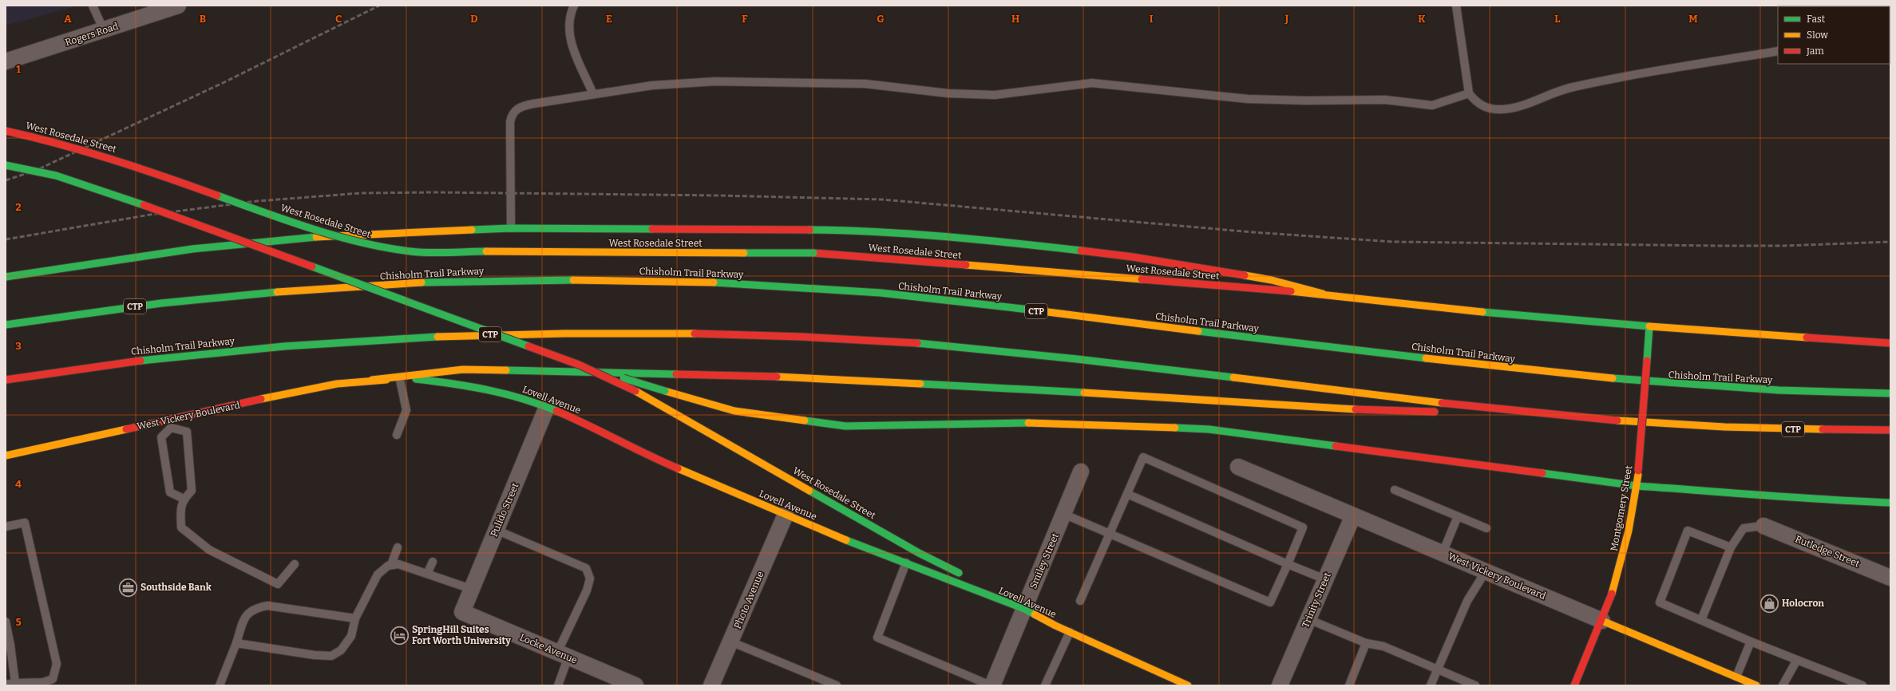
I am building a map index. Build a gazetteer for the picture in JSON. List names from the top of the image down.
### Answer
{
  "streets": {
    "main road": [
      "West Rosedale Street",
      "Chisholm Trail Parkway",
      "CTP",
      "Lovell Avenue",
      "West Vickery Boulevard",
      "Montgomery Street"
    ],
    "street": [
      "Rogers Road",
      "Pulido Street",
      "Rutledge Street",
      "Smiley Street",
      "Photo Avenue",
      "Trinity Street",
      "Locke Avenue"
    ]
  },
  "crossings": [
    ["Lovell Avenue", "West Vickery Boulevard"],
    ["Lovell Avenue", "Pulido Street"],
    ["Lovell Avenue", "Smiley Street"],
    ["Lovell Avenue", "Photo Avenue"],
    ["West Vickery Boulevard", "Montgomery Street"],
    ["West Vickery Boulevard", "Trinity Street"],
    ["Pulido Street", "Locke Avenue"]
  ],
  "places": {
    "office": ["Southside Bank"],
    "shop": ["Holocron"],
    "hotel": ["SpringHill Suites Fort Worth University"]
  },
  "legend": ["Fast", "Slow", "Jam"],
  "grid": {
    "columns": [
      "A",
      "B",
      "C",
      "D",
      "E",
      "F",
      "G",
      "H",
      "I",
      "J",
      "K",
      "L",
      "M"
    ],
    "rows": [
      "1",
      "2",
      "3",
      "4",
      "5"
    ]
  }
}
